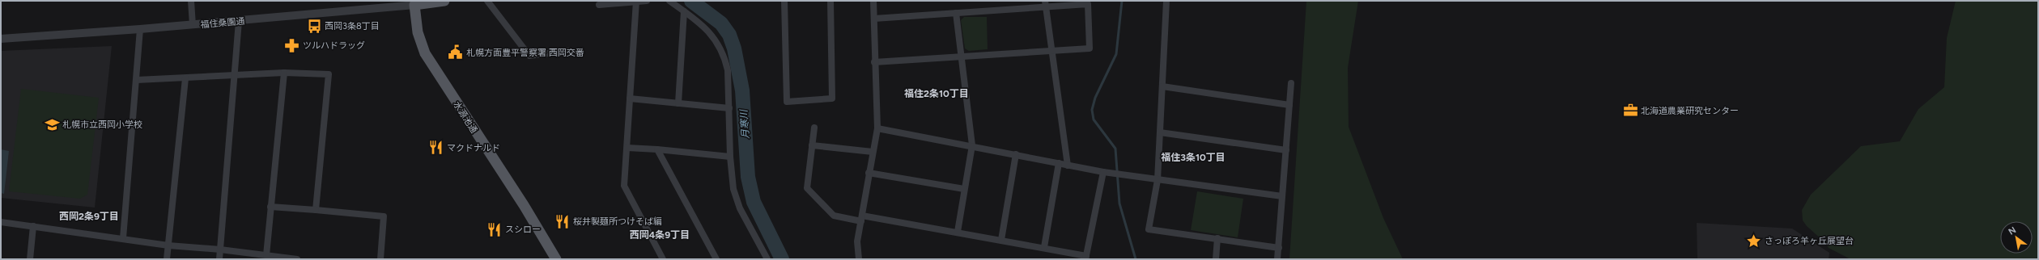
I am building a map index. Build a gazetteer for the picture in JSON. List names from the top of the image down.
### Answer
{
  "streets": {
    "main road": ["福住桑園通", "水源池通"]
  },
  "crossings": [
    ["福住桑園通", "水源池通"]
  ],
  "districts": [
    "福住2条10丁目",
    "福住3条10丁目",
    "西岡2条9丁目",
    "西岡4条9丁目"
  ],
  "water": ["月寒川"],
  "places": {
    "bus stop": ["西岡3条8丁目"],
    "pharmacy": ["ツルハドラッグ"],
    "public building": ["札幌方面豊平警察署 西岡交番"],
    "office": ["北海道農業研究センター"],
    "school or university": ["札幌市立西岡小学校"],
    "restaurant": ["マクドナルド", "桜井製麺所つけそば編", "スシロー"],
    "place": ["さっぽろ羊ヶ丘展望台"]
  },
  "north": "top left"
}
